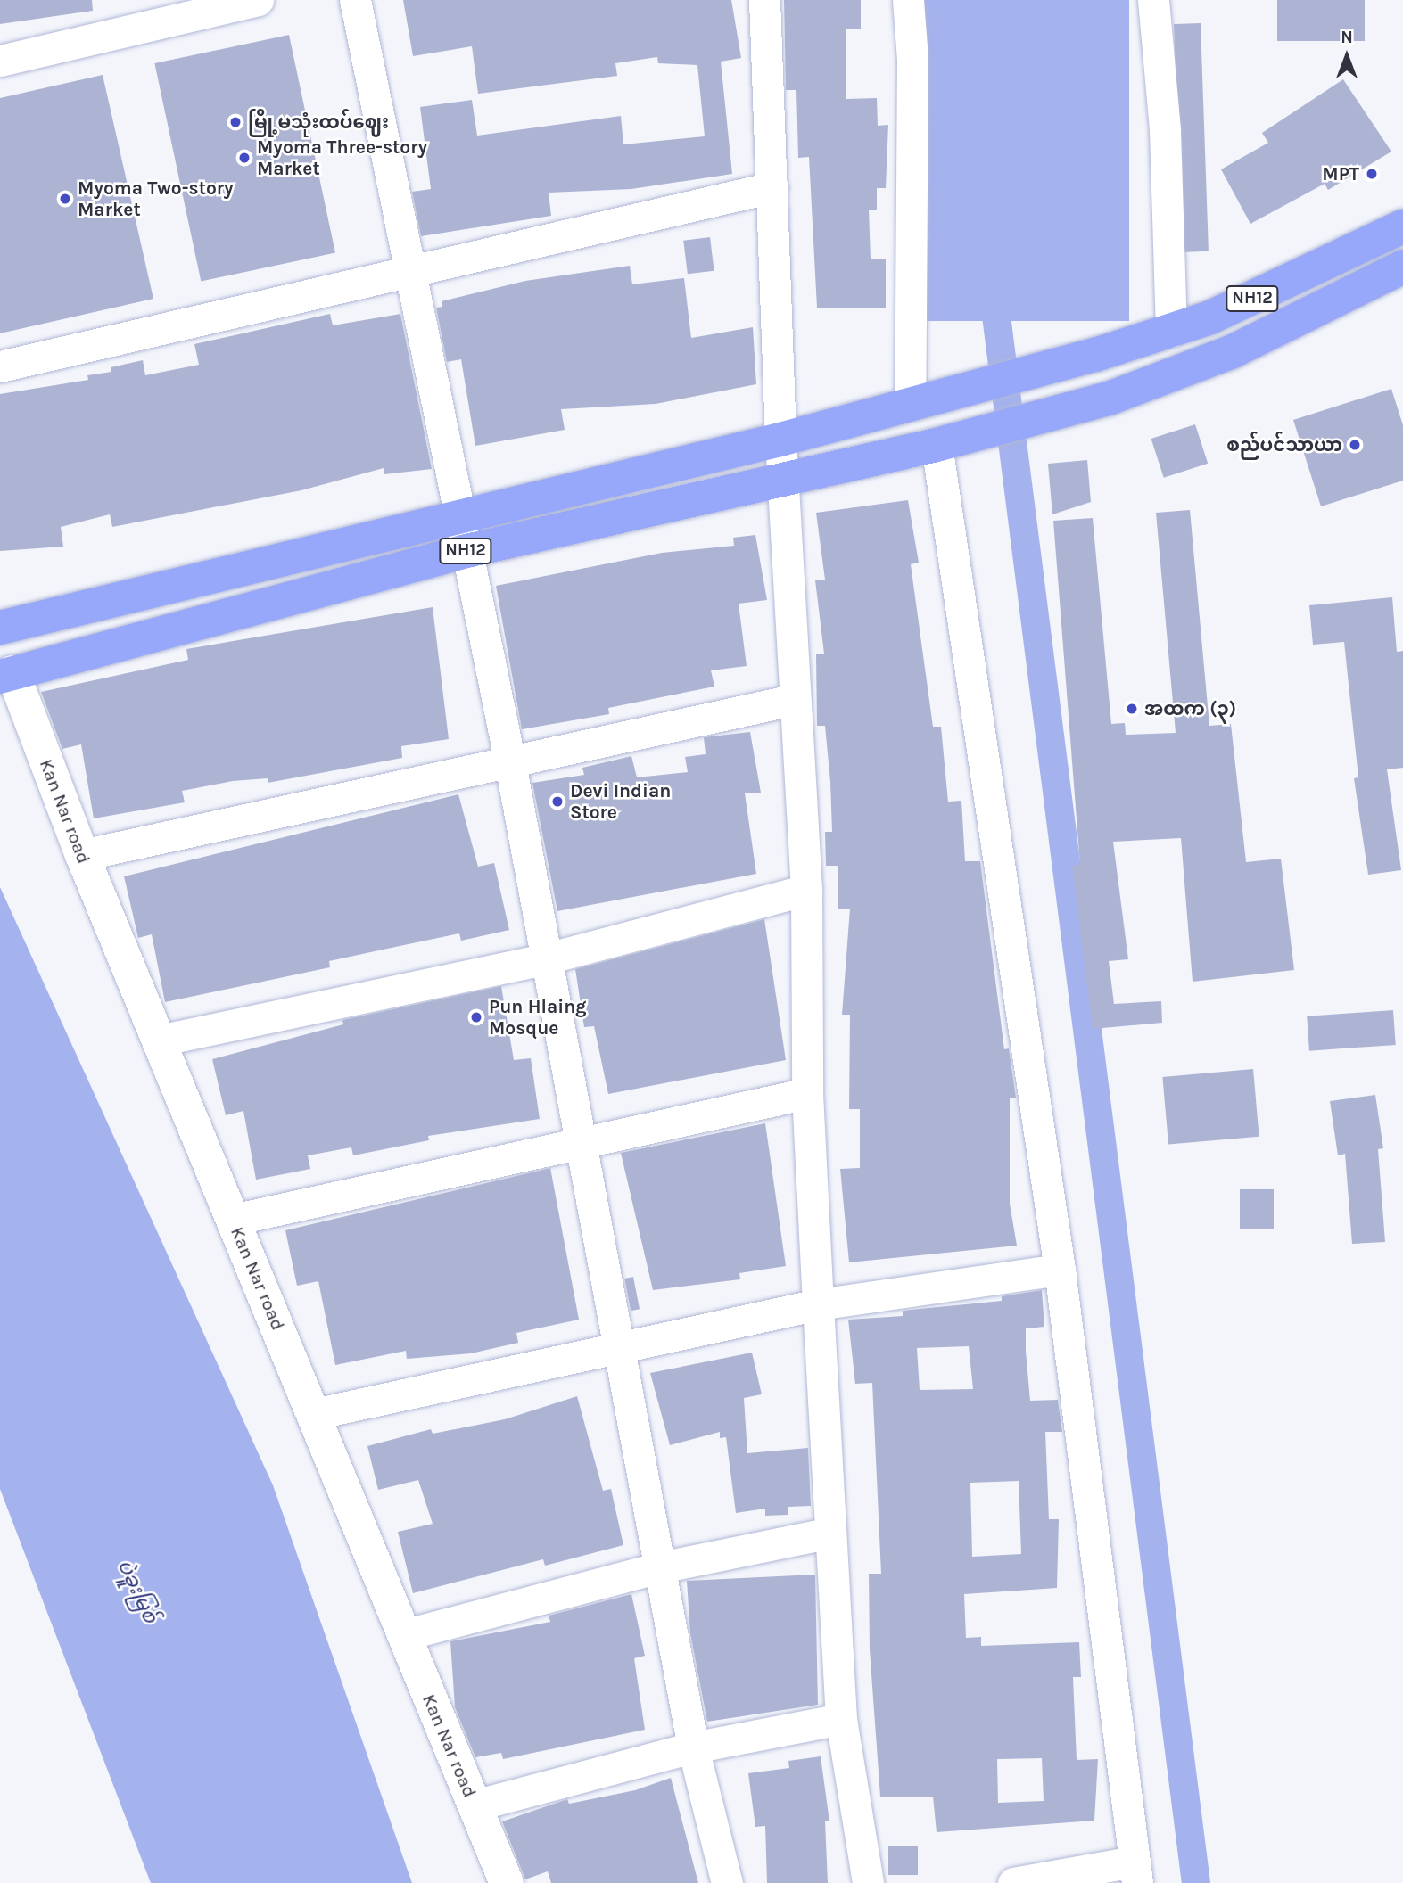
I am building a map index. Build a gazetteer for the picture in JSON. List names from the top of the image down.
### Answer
{
  "streets": {
    "highway": ["NH12"],
    "street": ["Kan Nar road"]
  },
  "crossings": [
    ["NH12", "Kan Nar road"]
  ],
  "water": ["ပဲခူးမြစ်"],
  "places": [
    "မြို့မသုံးထပ်ဈေး",
    "Myoma Three-story Market",
    "MPT",
    "Myoma Two-story Market",
    "စည်ပင်သာယာ",
    "အထက (၃)",
    "Devi Indian Store",
    "Pun Hlaing Mosque"
  ],
  "north": "top"
}
